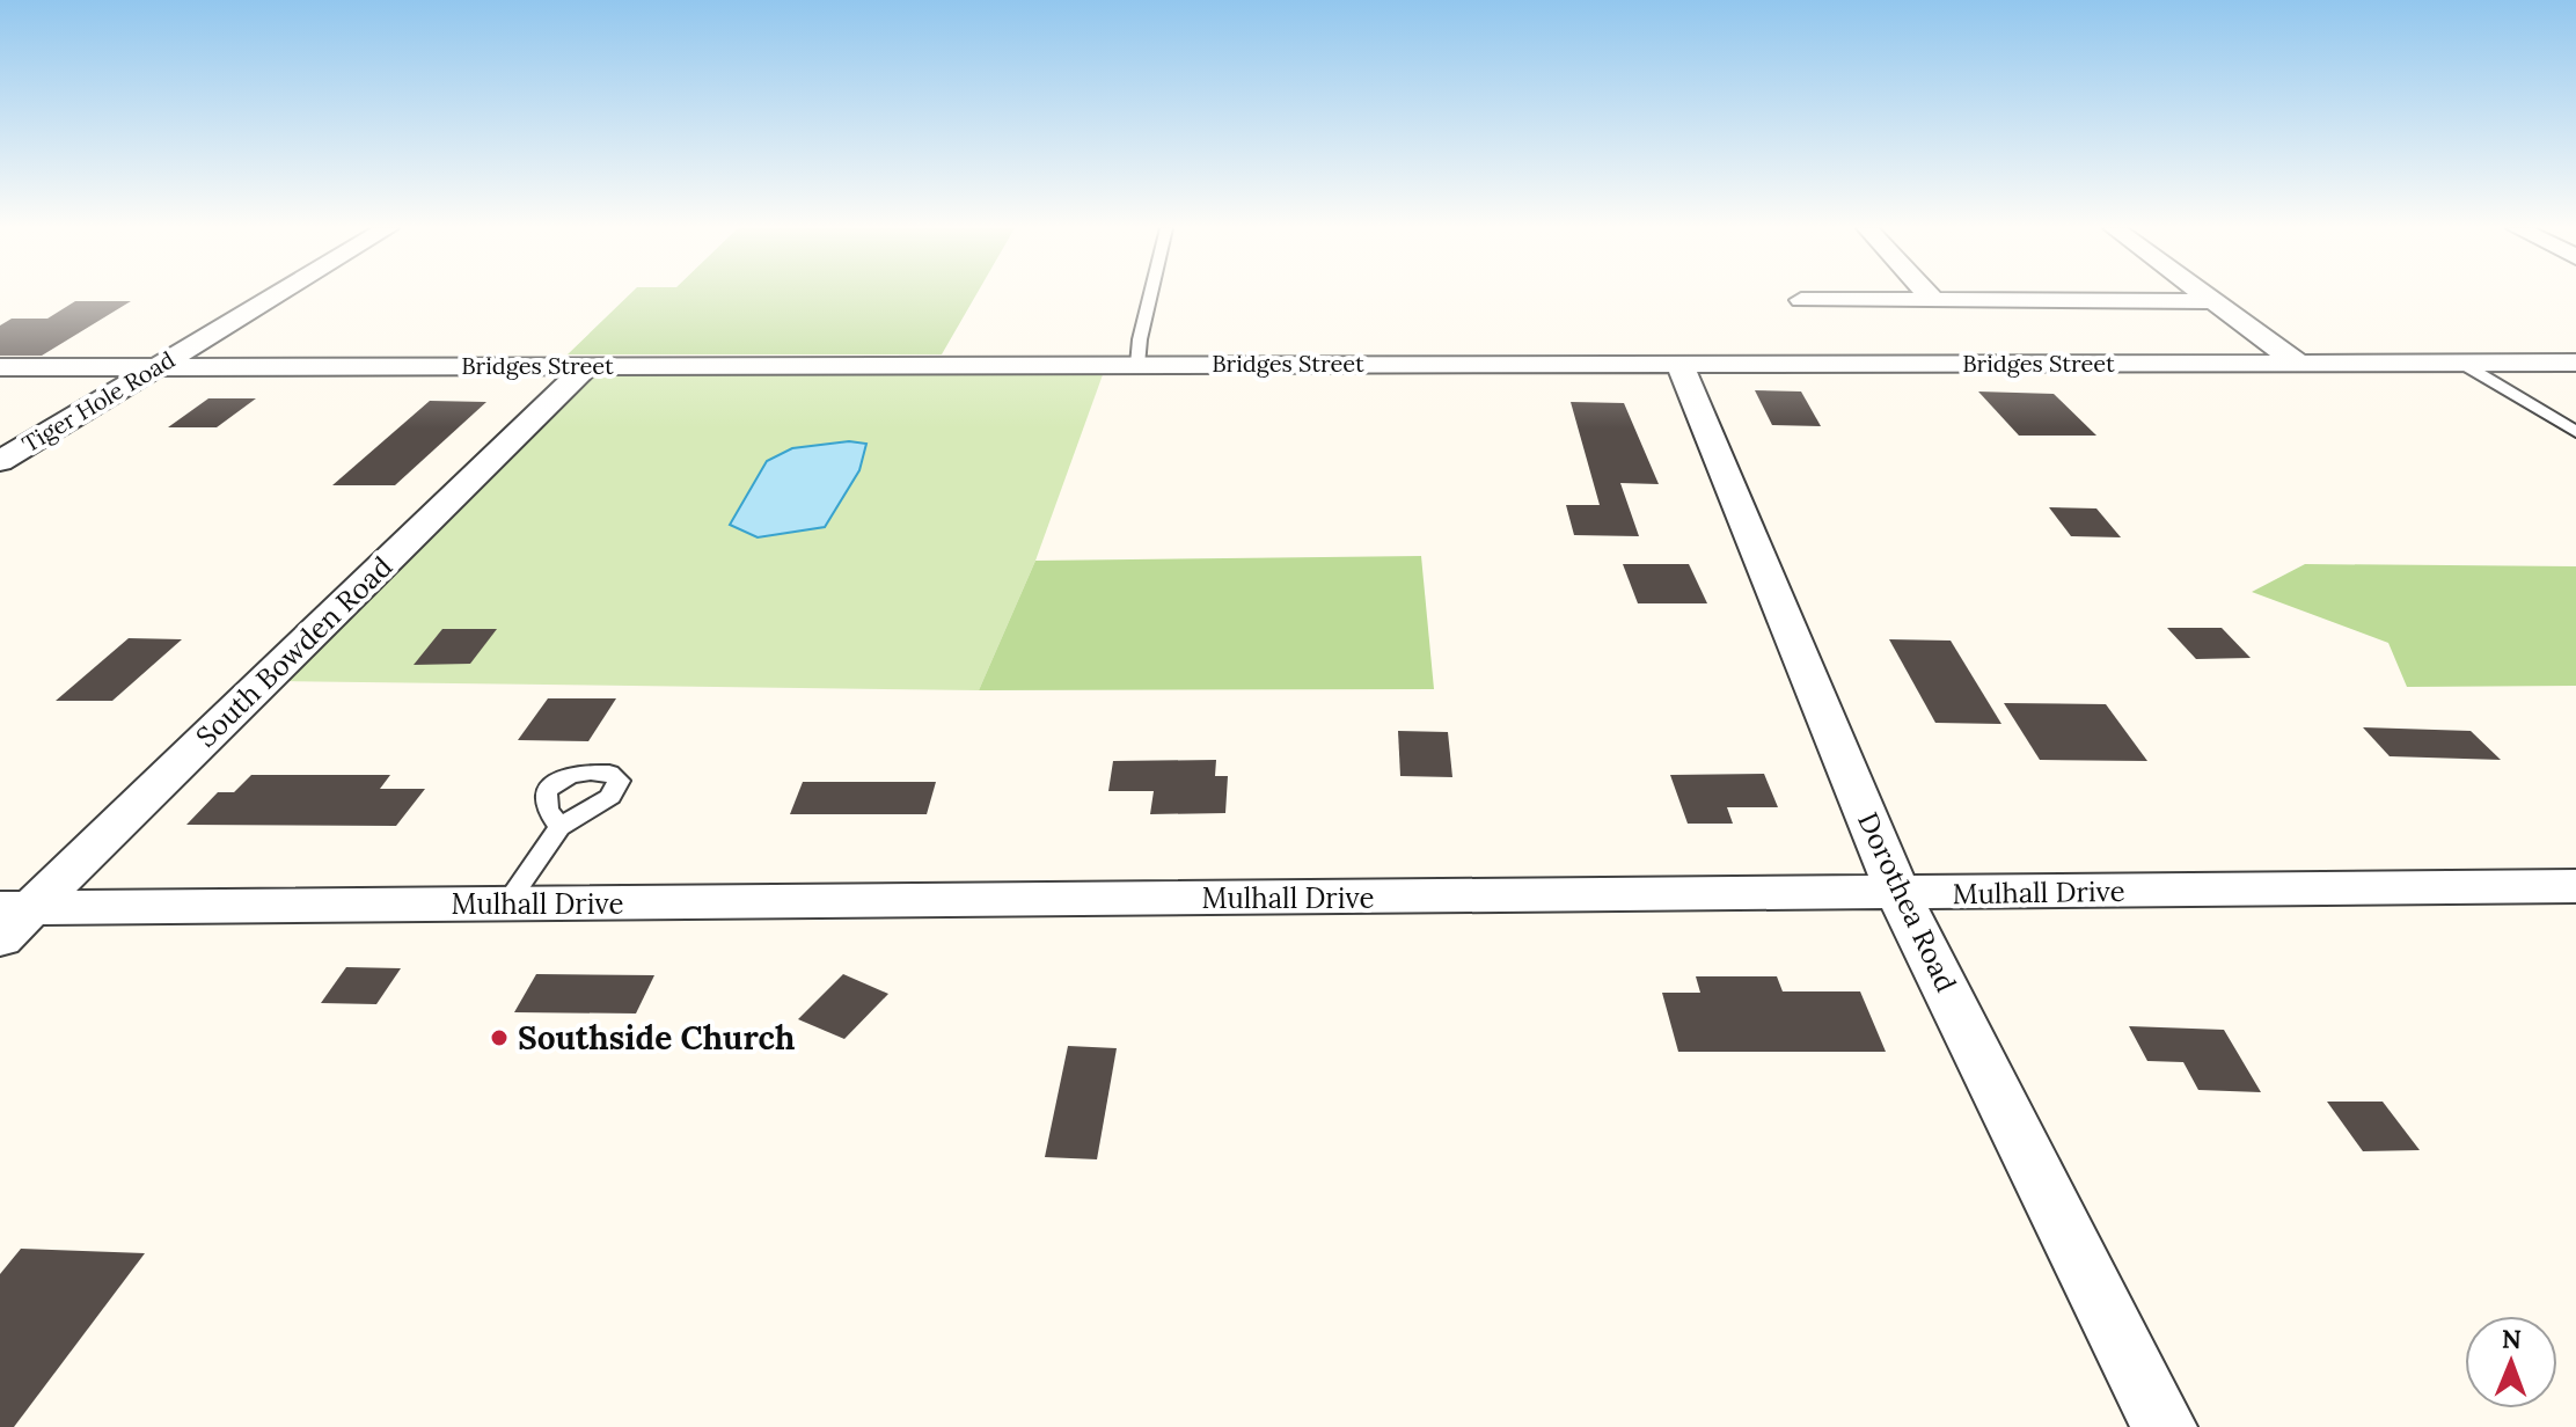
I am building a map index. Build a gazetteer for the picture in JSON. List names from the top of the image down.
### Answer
{
  "streets": {
    "street": [
      "Bridges Street",
      "Tiger Hole Road",
      "South Bowden Road",
      "Mulhall Drive",
      "Dorothea Road"
    ]
  },
  "crossings": [
    ["Bridges Street", "Tiger Hole Road"],
    ["Bridges Street", "South Bowden Road"],
    ["Bridges Street", "Dorothea Road"],
    ["South Bowden Road", "Mulhall Drive"],
    ["Mulhall Drive", "Dorothea Road"]
  ],
  "places": ["Southside Church"],
  "north": "top"
}
